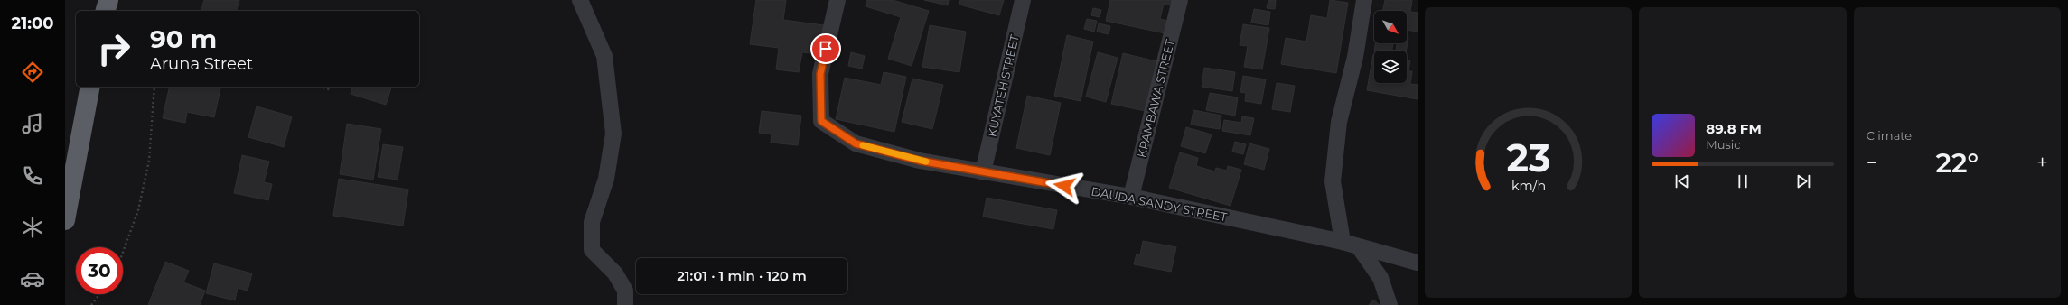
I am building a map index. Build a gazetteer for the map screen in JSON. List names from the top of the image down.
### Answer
{
  "streets": {
    "street": ["KUYATEH STREET", "KPAMBAWA STREET", "DAUDA SANDY STREET"]
  },
  "crossings": [
    ["KUYATEH STREET", "DAUDA SANDY STREET"],
    ["KPAMBAWA STREET", "DAUDA SANDY STREET"]
  ],
  "north": "bottom right",
  "page": {
    "tabs": "21:00",
    "tile": "Climate",
    "turn": ["90 m", "Aruna Street"],
    "song": ["89.8 FM", "Music"],
    "heat": ["−", "22°", "+"],
    "limit": "30",
    "trip": "21:01 · 1 min · 120 m",
    "gauge": ["23", "km/h"]
  }
}
